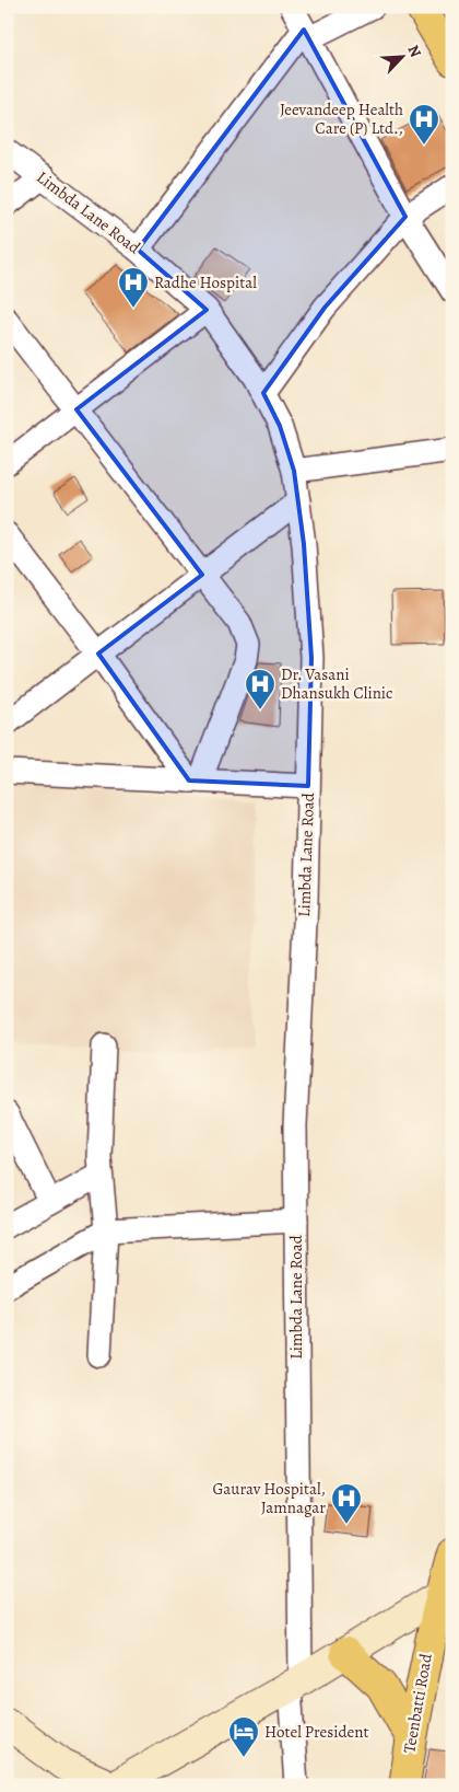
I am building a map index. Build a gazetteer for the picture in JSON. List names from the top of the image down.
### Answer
{
  "streets": {
    "main road": ["Teenbatti Road"],
    "street": ["Limbda Lane Road"]
  },
  "places": {
    "hospital": [
      "Jeevandeep Health Care (P) Ltd.,",
      "Radhe Hospital",
      "Dr. Vasani Dhansukh Clinic",
      "Gaurav Hospital, Jamnagar"
    ],
    "hotel": ["Hotel President"]
  },
  "north": "top right"
}
